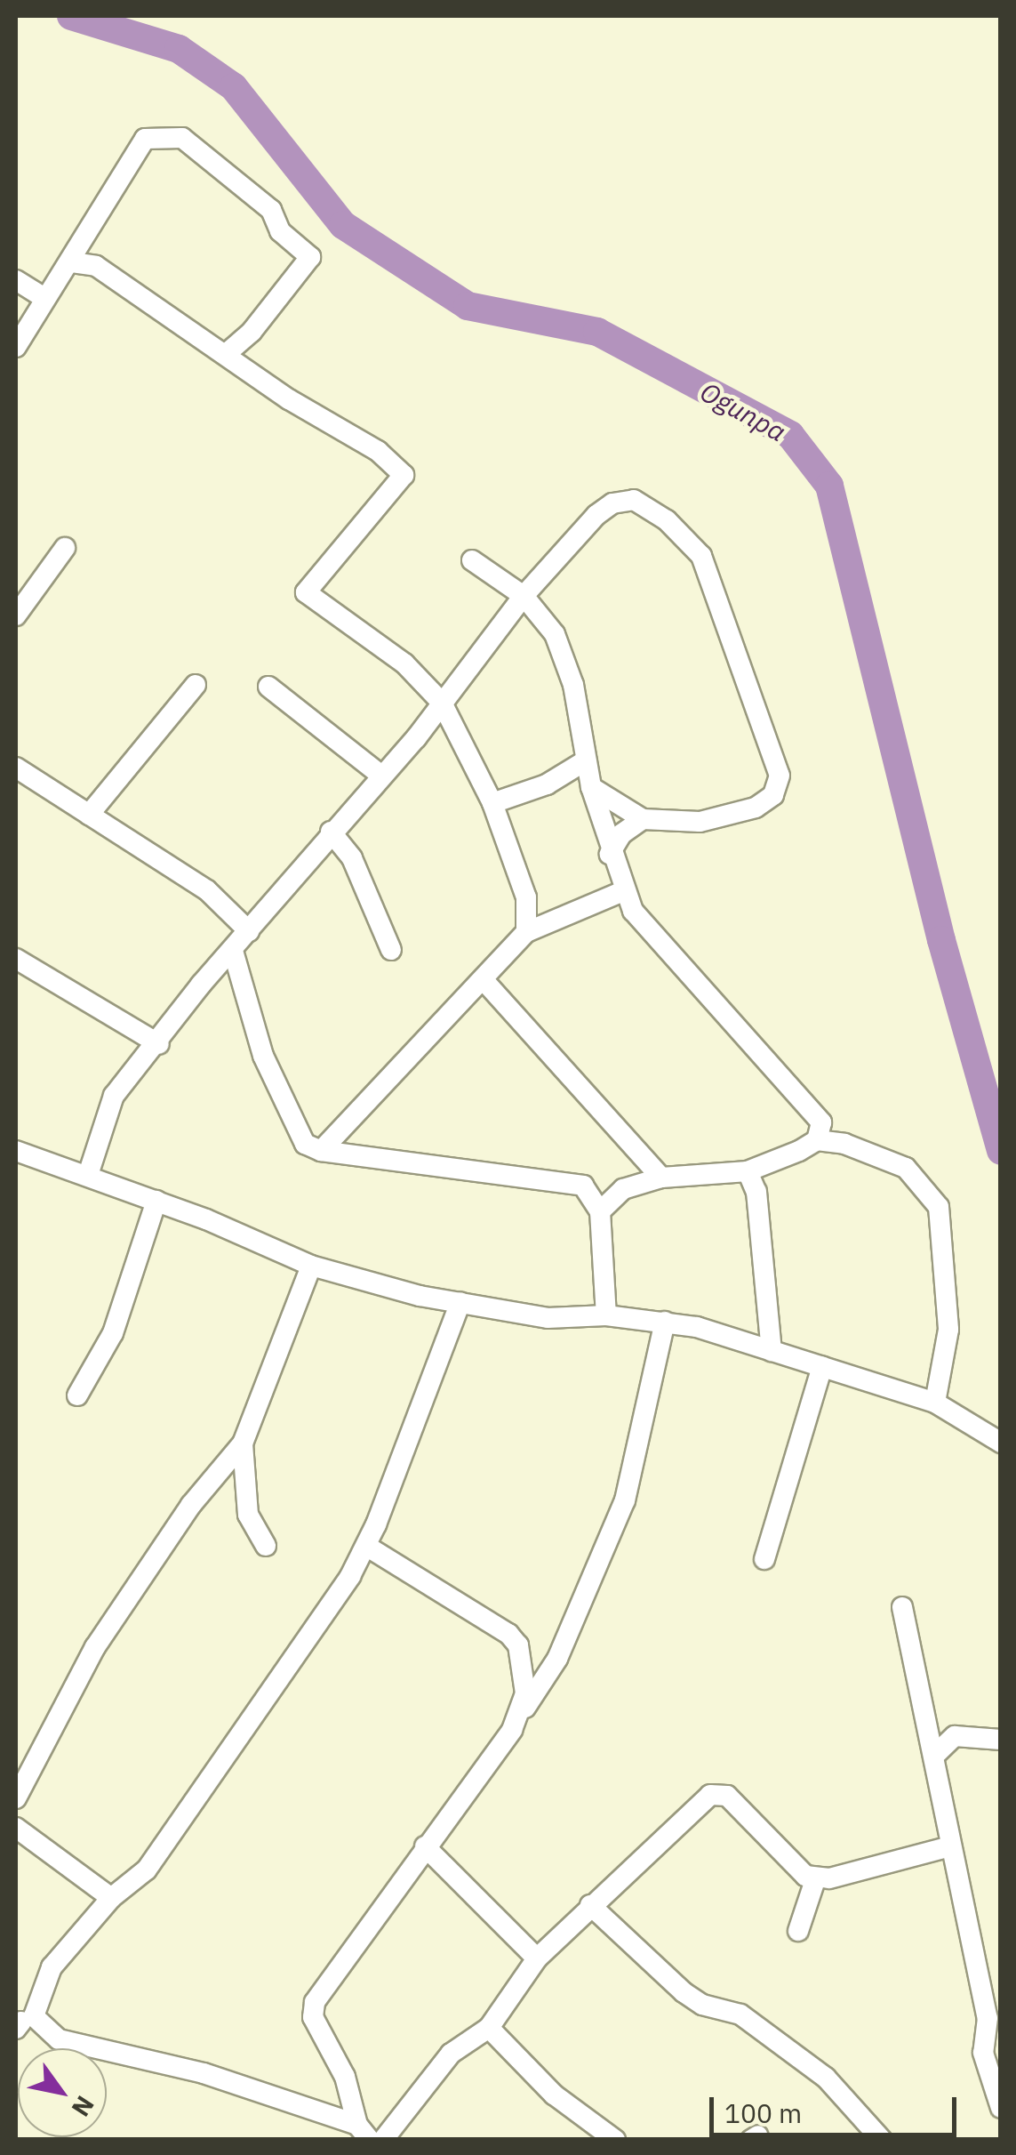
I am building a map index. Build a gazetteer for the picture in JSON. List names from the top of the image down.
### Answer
{
  "water": ["Ogunpa"],
  "scale_bar": "100 m",
  "north": "bottom right"
}
